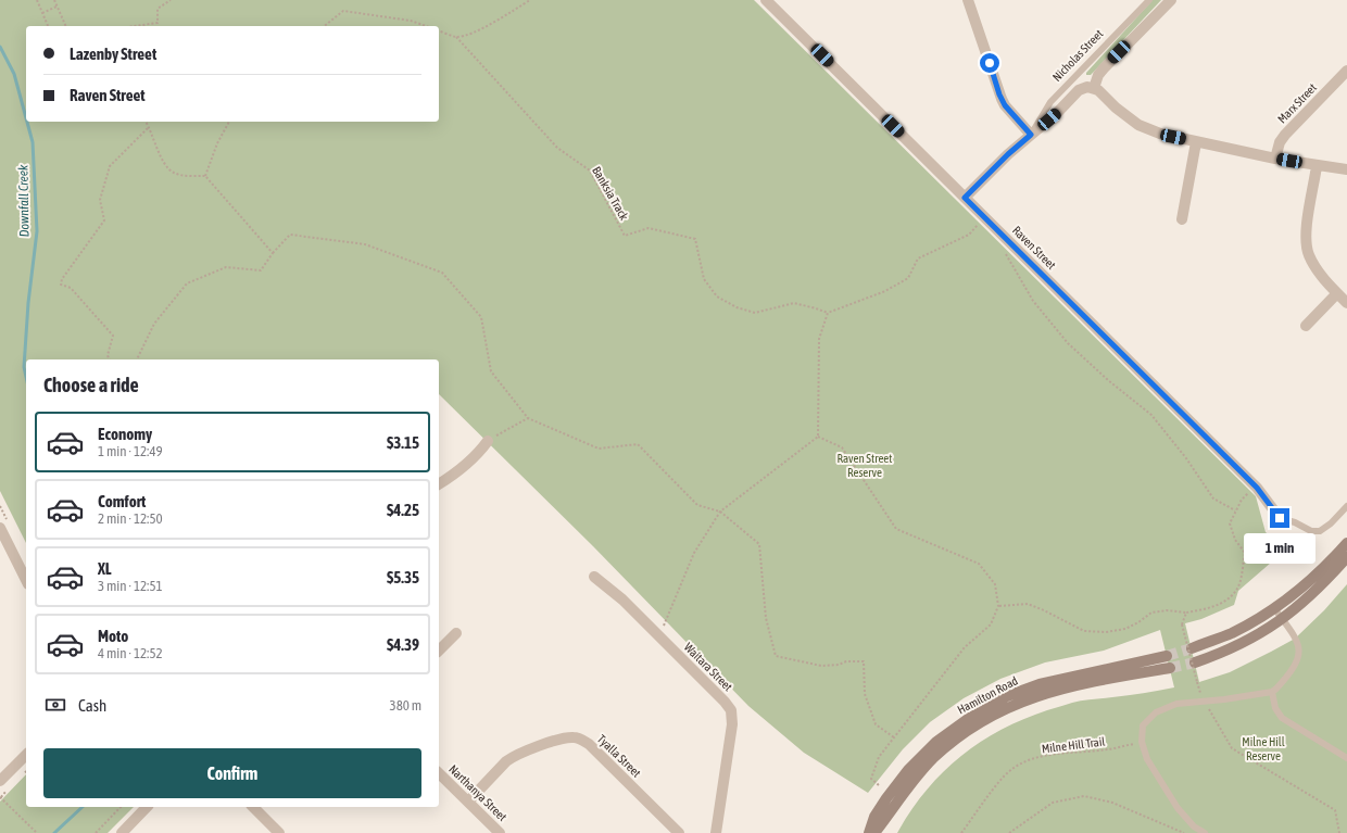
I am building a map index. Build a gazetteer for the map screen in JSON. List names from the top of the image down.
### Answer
{
  "streets": {
    "main road": ["Hamilton Road"],
    "street": [
      "Nicholas Street",
      "Marx Street",
      "Raven Street",
      "Waitara Street",
      "Tyalla Street",
      "Narthanya Street"
    ],
    "path": ["Banksia Track", "Milne Hill Trail"]
  },
  "crossings": [
    ["Nicholas Street", "Raven Street"],
    ["Tyalla Street", "Narthanya Street"]
  ],
  "water": ["Downfall Creek"],
  "parks": ["Raven Street Reserve", "Milne Hill Reserve"],
  "page": {
    "banner": ["Lazenby Street", "Raven Street"],
    "heading": "Choose a ride",
    "list": [
      {
        "name": "Economy",
        "note": "1 min · 12:49",
        "value": "$3.15"
      },
      {
        "name": "Comfort",
        "note": "2 min · 12:50",
        "value": "$4.25"
      },
      {
        "name": "XL",
        "note": "3 min · 12:51",
        "value": "$5.35"
      },
      {
        "name": "Moto",
        "note": "4 min · 12:52",
        "value": "$4.39"
      }
    ],
    "bubble": "1 min",
    "pay": ["Cash", "380 m"],
    "buttons": "Confirm"
  }
}
